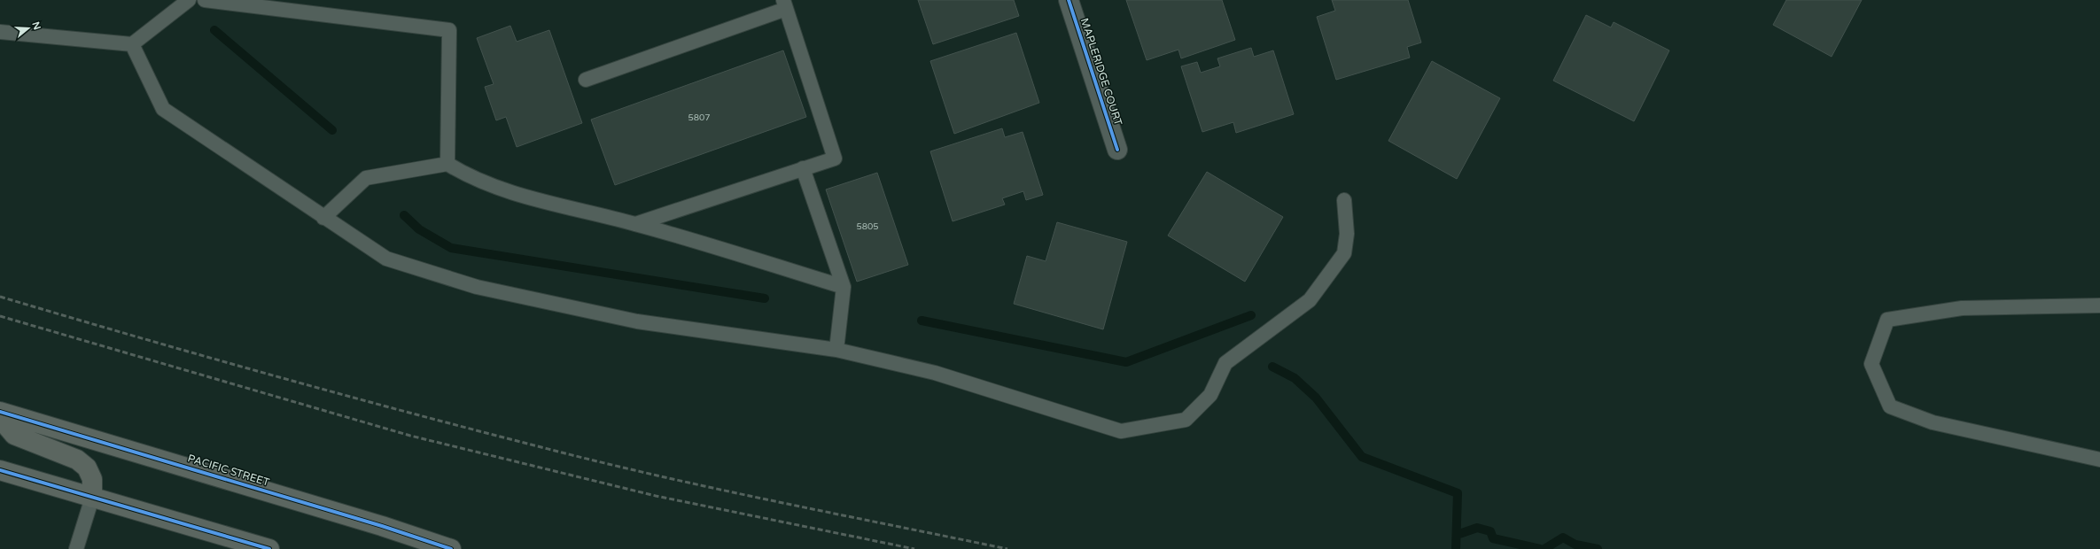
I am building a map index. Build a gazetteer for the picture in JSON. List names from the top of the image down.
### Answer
{
  "streets": {
    "main road": ["PACIFIC STREET"],
    "street": ["MAPLERIDGE COURT"]
  },
  "house_numbers": ["5807", "5805"],
  "north": "right"
}
